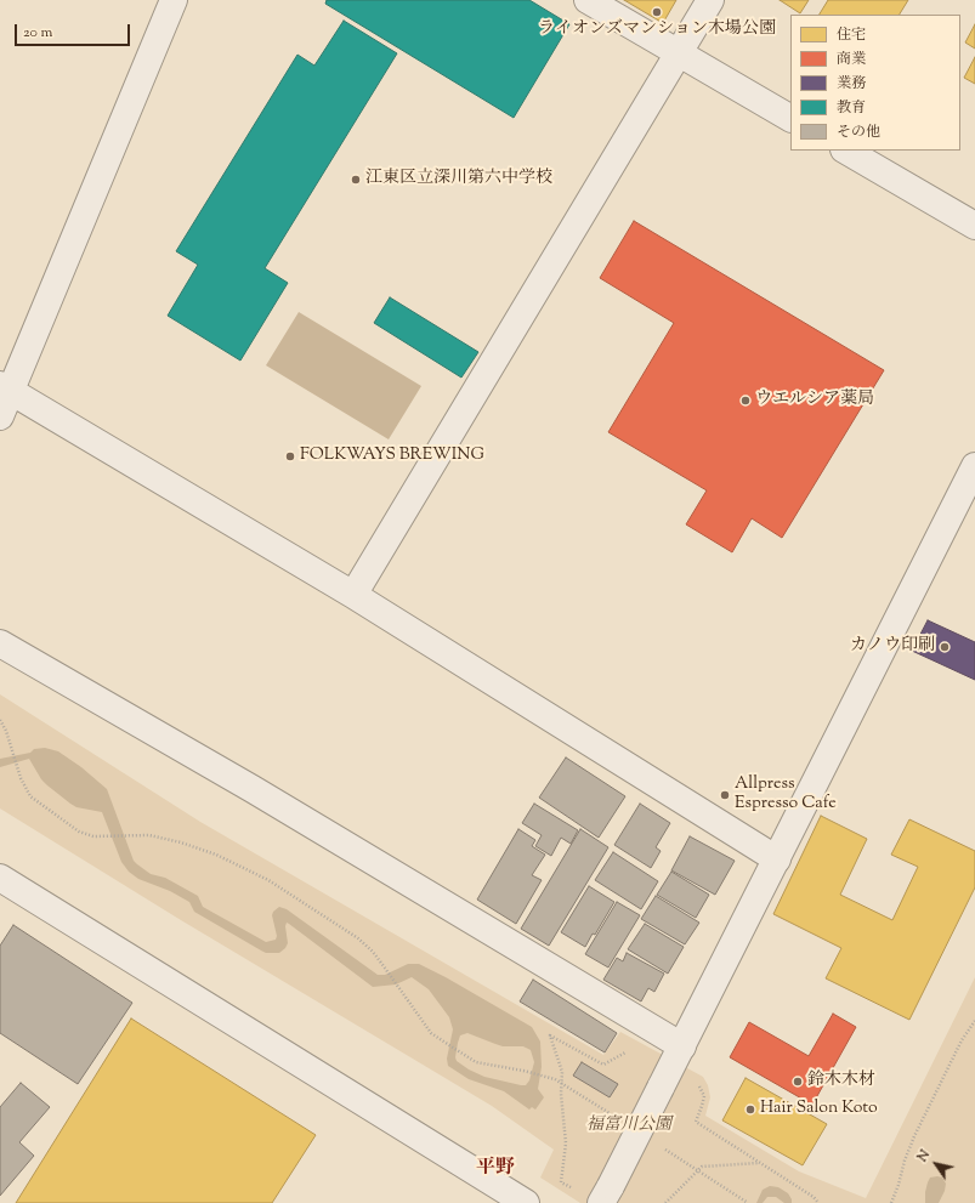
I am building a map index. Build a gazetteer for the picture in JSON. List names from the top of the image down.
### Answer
{
  "districts": ["平野"],
  "parks": ["福富川公園"],
  "places": [
    "ライオンズマンション木場公園",
    "江東区立深川第六中学校",
    "ウエルシア薬局",
    "FOLKWAYS BREWING",
    "カノウ印刷",
    "Allpress Espresso Cafe",
    "鈴木木材",
    "Hair Salon Koto"
  ],
  "legend": [
    "住宅",
    "商業",
    "業務",
    "教育",
    "その他"
  ],
  "scale_bar": "20 m",
  "north": "top left"
}
